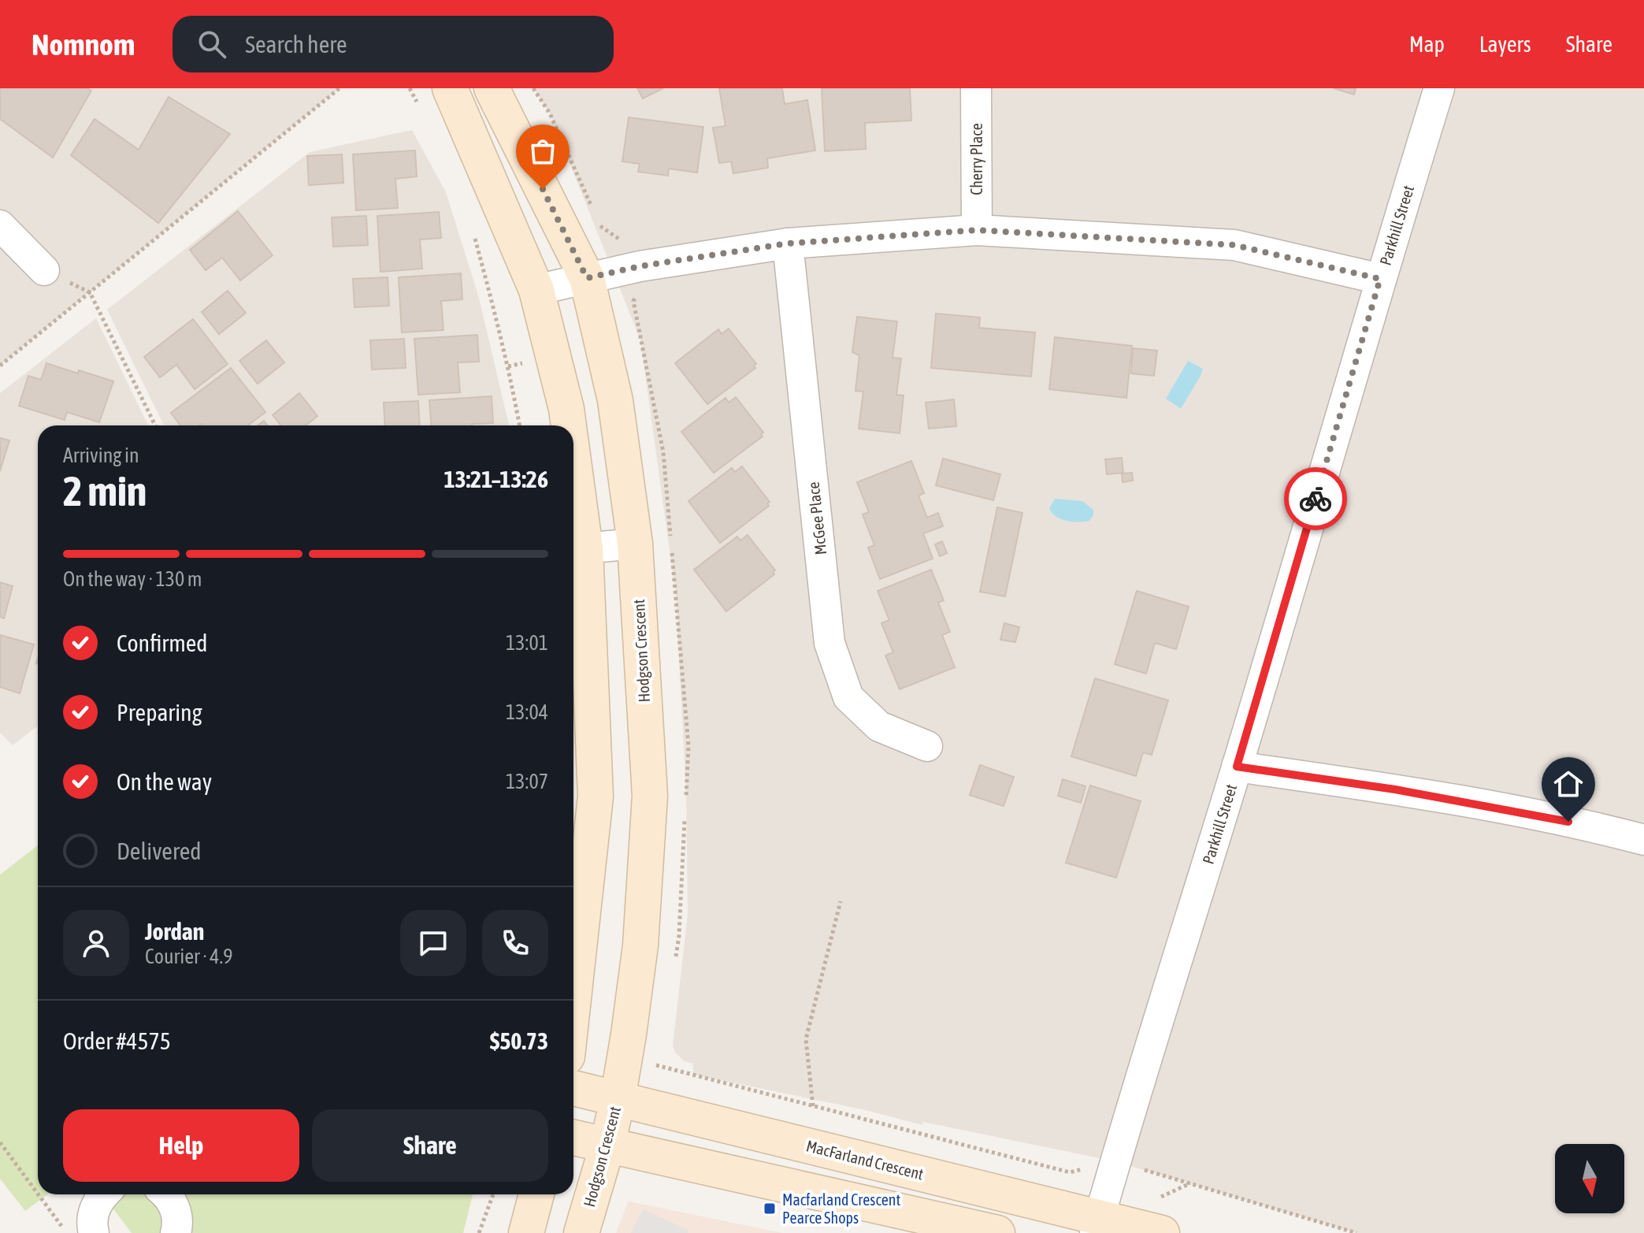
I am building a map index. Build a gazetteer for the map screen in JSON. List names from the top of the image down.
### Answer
{
  "streets": {
    "street": [
      "Cherry Place",
      "Parkhill Street",
      "McGee Place",
      "Hodgson Crescent",
      "MacFarland Crescent"
    ]
  },
  "crossings": [
    ["Parkhill Street", "MacFarland Crescent"],
    ["Hodgson Crescent", "MacFarland Crescent"]
  ],
  "places": {
    "transit": ["Macfarland Crescent Pearce Shops"]
  },
  "north": "bottom",
  "page": {
    "header": "Nomnom",
    "search": "Search here",
    "nav": ["Map", "Layers", "Share"],
    "heading": ["2 min", "Arriving in", "13:21–13:26"],
    "panel": [
      "Jordan",
      "Courier · 4.9",
      "Order #4575",
      "$50.73"
    ],
    "bar": "On the way · 130 m",
    "list": [
      ["Confirmed", "13:01"],
      ["Preparing", "13:04"],
      ["On the way", "13:07"],
      "Delivered"
    ],
    "buttons": ["Help", "Share"]
  }
}
